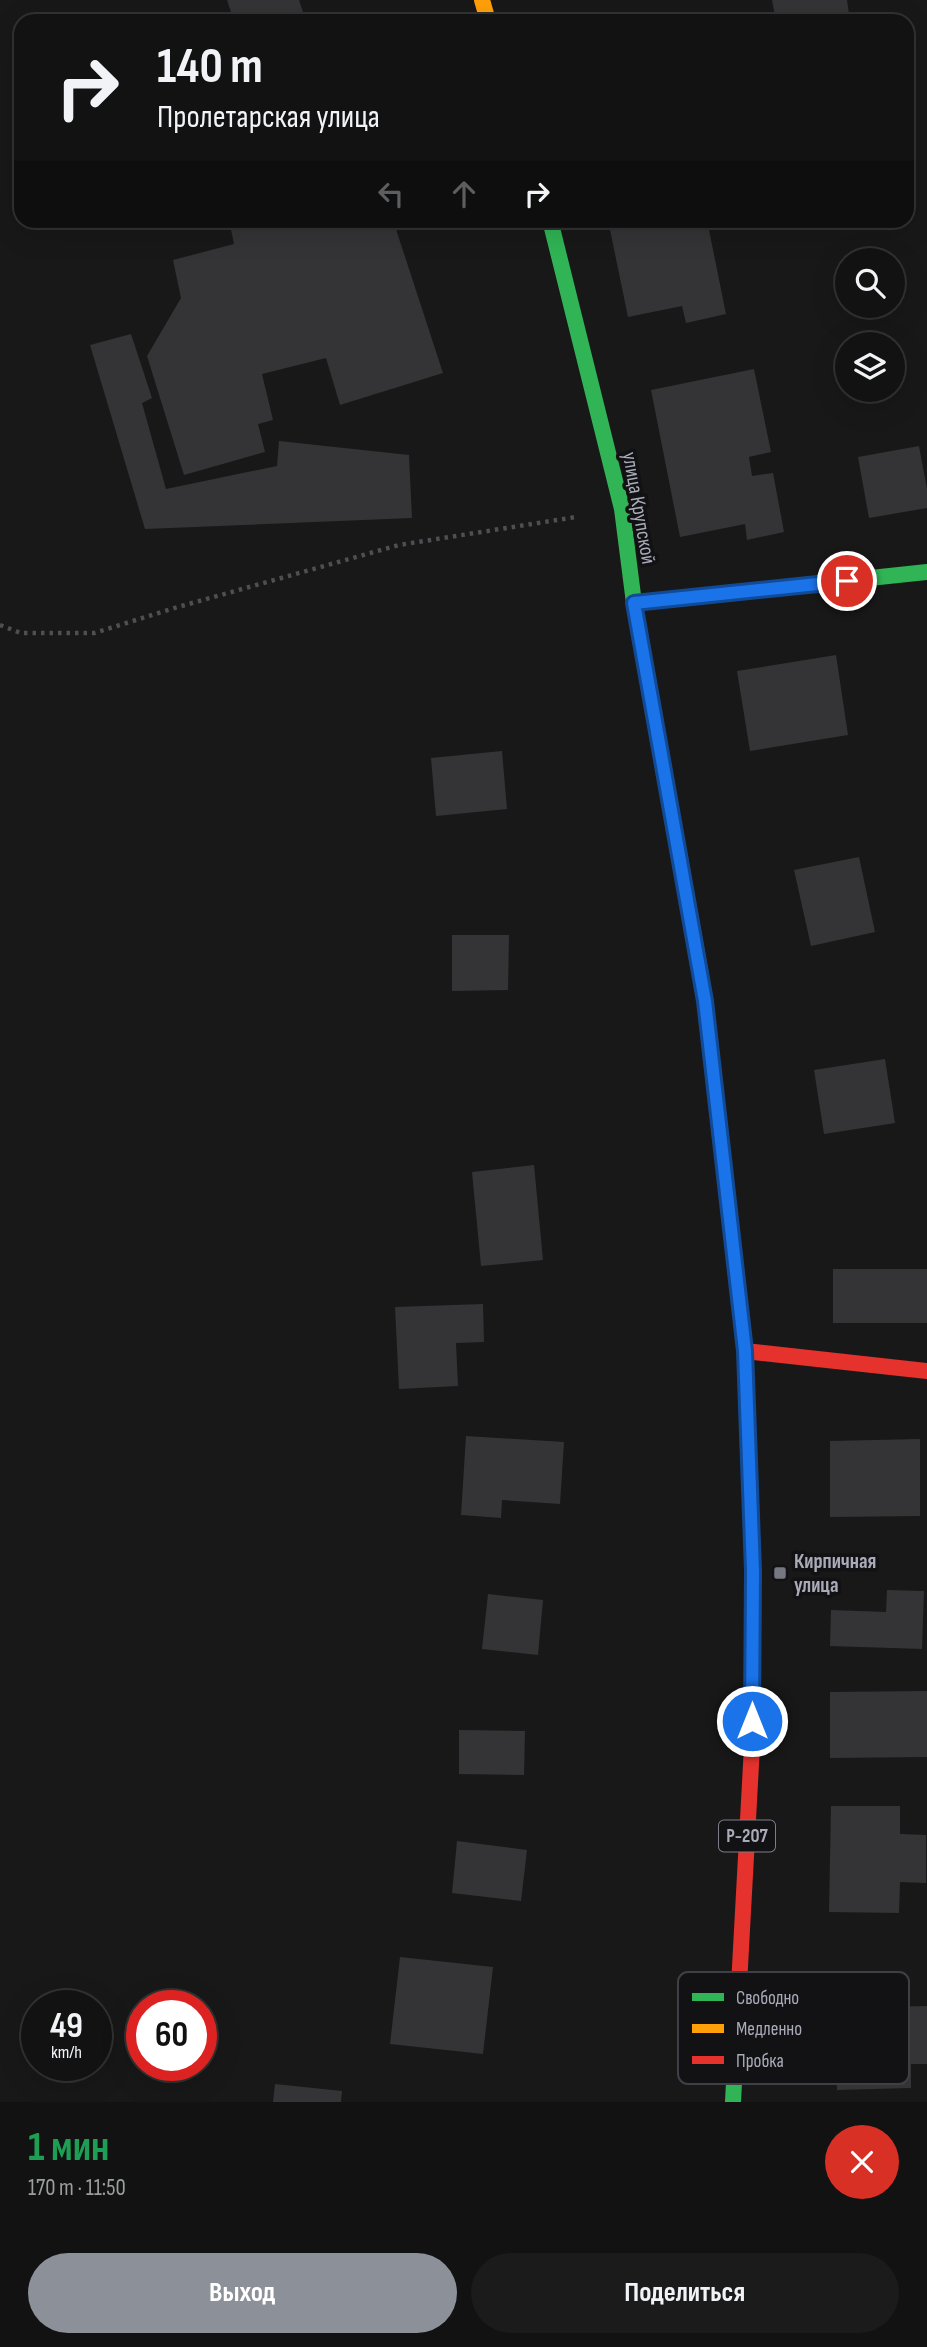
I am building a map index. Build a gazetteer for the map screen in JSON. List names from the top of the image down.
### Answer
{
  "streets": {
    "main road": ["улица Крупской", "Р-207"]
  },
  "places": {
    "transit": ["Кирпичная улица"]
  },
  "legend": ["Свободно", "Медленно", "Пробка"],
  "page": {
    "turn": ["140 m", "Пролетарская улица"],
    "speed": "49 km/h",
    "limit": "60",
    "heading": ["1 мин", "170 m · 11:50"],
    "buttons": ["Выход", "Поделиться"]
  }
}
